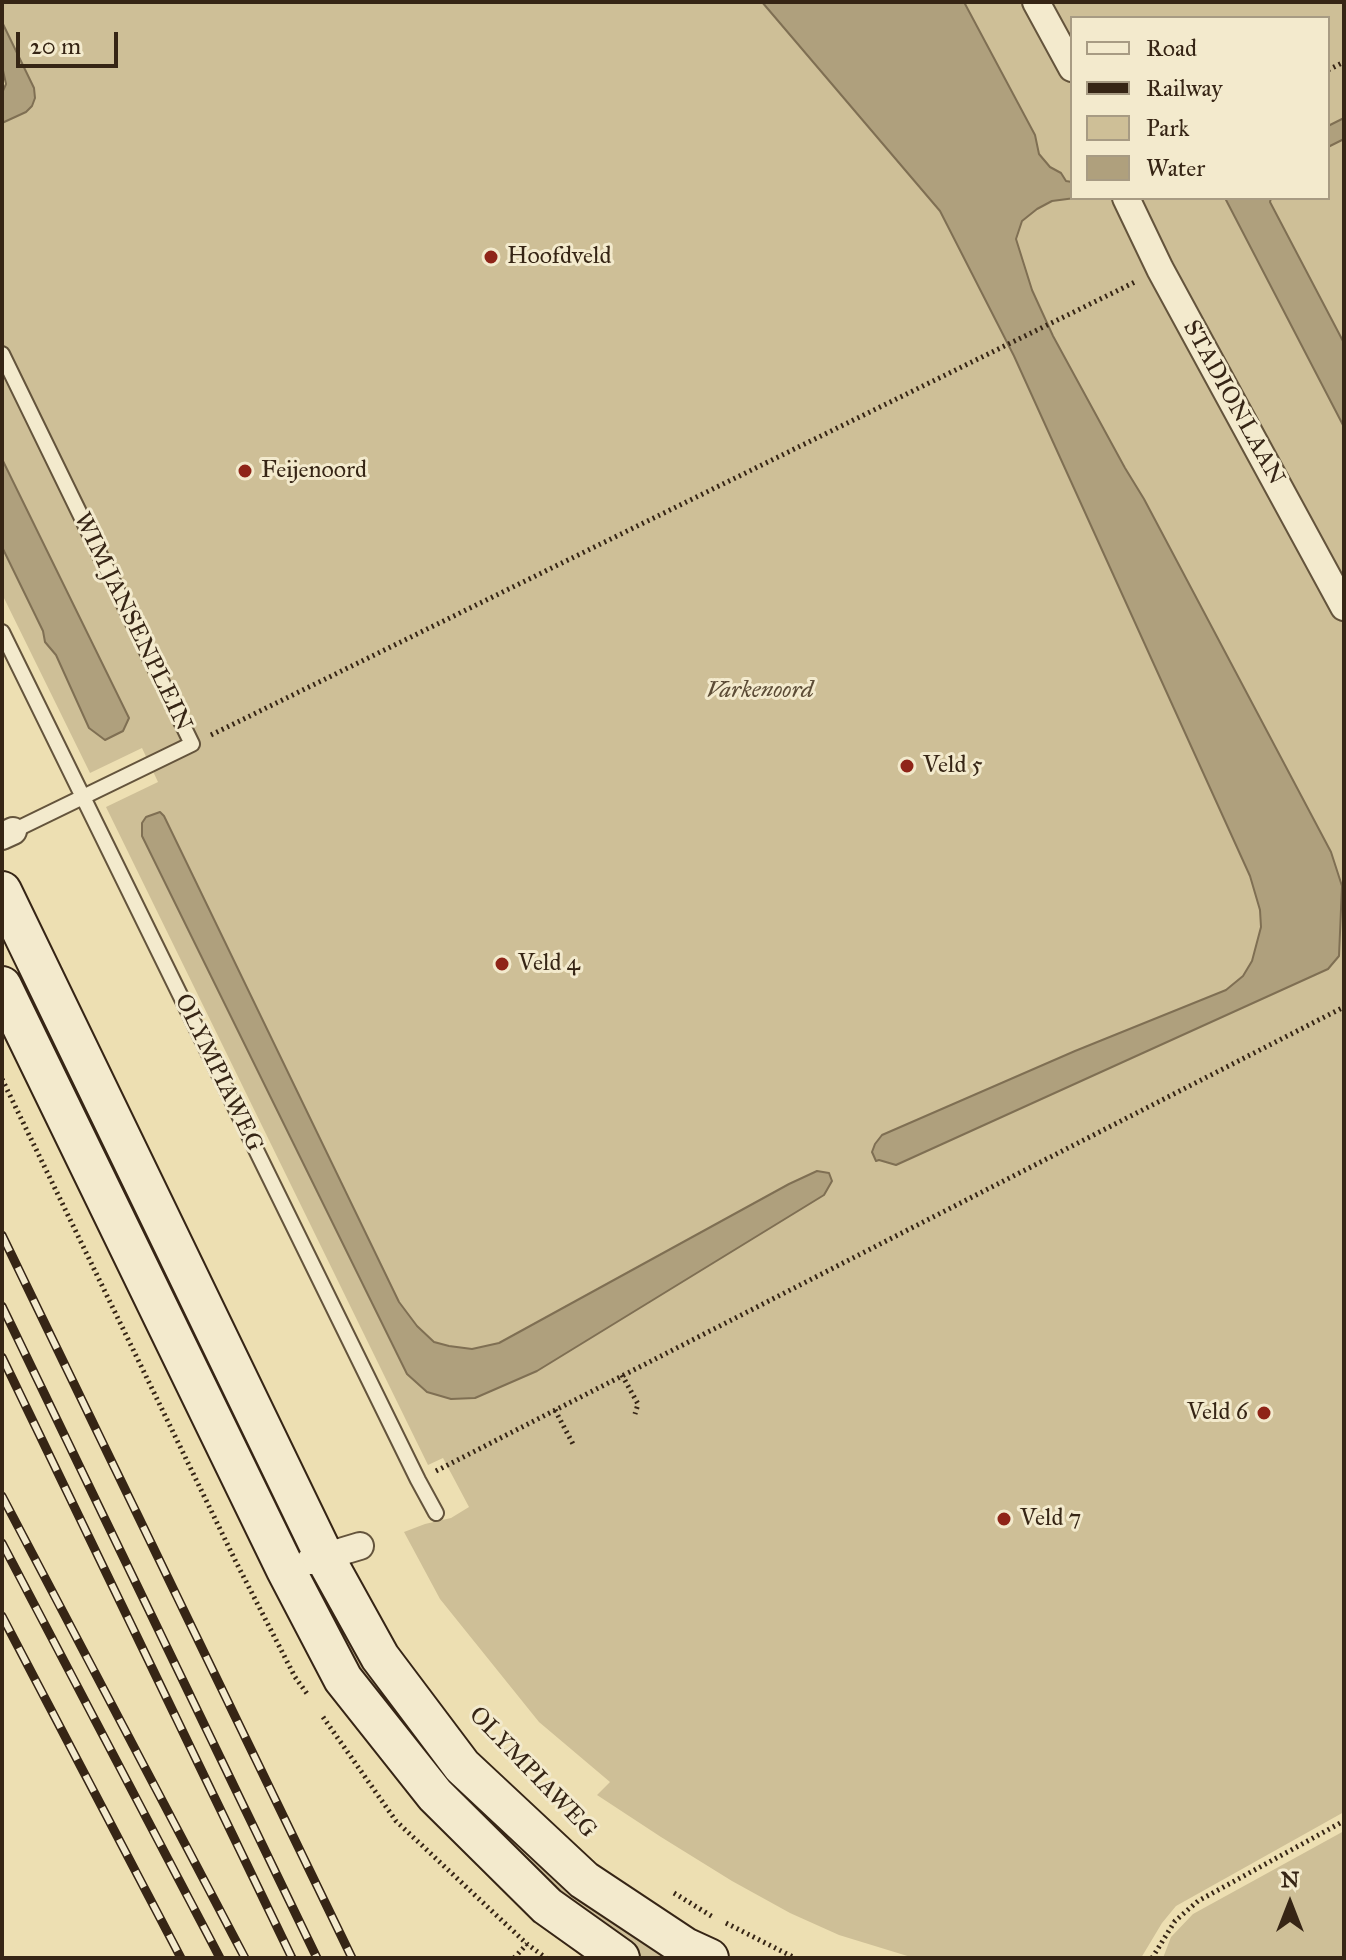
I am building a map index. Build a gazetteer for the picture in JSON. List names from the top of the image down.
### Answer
{
  "streets": {
    "main road": ["OLYMPIAWEG"],
    "street": ["STADIONLAAN"],
    "lane": ["WIM JANSENPLEIN"]
  },
  "crossings": [
    ["WIM JANSENPLEIN", "OLYMPIAWEG"]
  ],
  "parks": ["Varkenoord"],
  "places": [
    "Hoofdveld",
    "Feijenoord",
    "Veld 5",
    "Veld 4",
    "Veld 6",
    "Veld 7"
  ],
  "legend": [
    "Road",
    "Railway",
    "Park",
    "Water"
  ],
  "scale_bar": "20 m",
  "north": "top"
}
